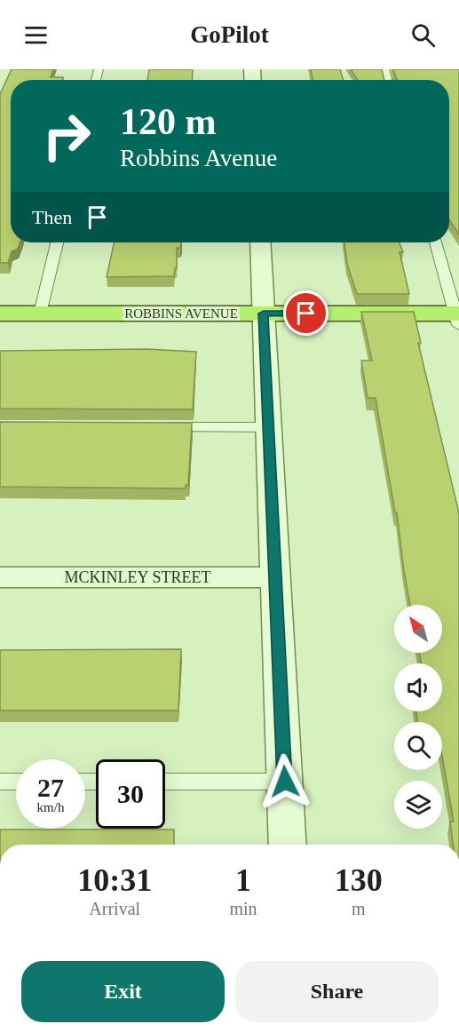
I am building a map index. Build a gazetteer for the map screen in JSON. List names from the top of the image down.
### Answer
{
  "streets": {
    "highway": ["ROBBINS AVENUE"],
    "street": ["MCKINLEY STREET"]
  },
  "north": "top left",
  "page": {
    "header": "GoPilot",
    "turn": ["120 m", "Robbins Avenue"],
    "then": "Then",
    "speed": "27 km/h",
    "limit": "30",
    "eta": [
      "10:31",
      "Arrival",
      "1",
      "min",
      "130",
      "m"
    ],
    "buttons": ["Exit", "Share"]
  }
}
